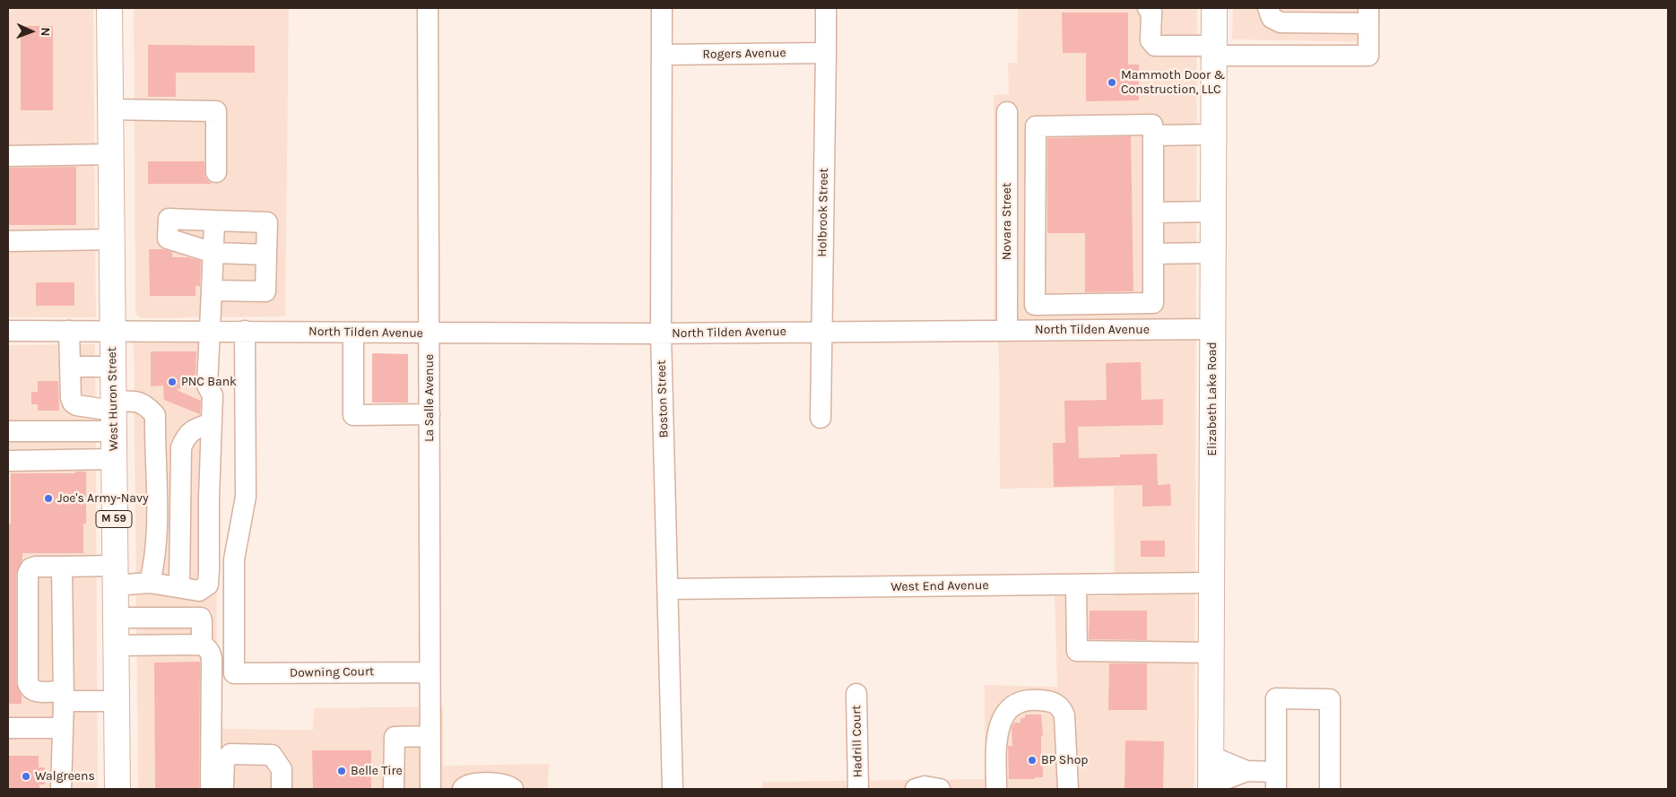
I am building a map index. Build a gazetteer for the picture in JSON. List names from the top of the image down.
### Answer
{
  "streets": {
    "main road": ["West Huron Street", "Elizabeth Lake Road", "M 59"],
    "street": [
      "Rogers Avenue",
      "Holbrook Street",
      "Novara Street",
      "North Tilden Avenue",
      "La Salle Avenue",
      "Boston Street",
      "West End Avenue",
      "Downing Court",
      "Hadrill Court"
    ]
  },
  "crossings": [
    ["Rogers Avenue", "Holbrook Street"],
    ["Rogers Avenue", "Boston Street"],
    ["Holbrook Street", "North Tilden Avenue"],
    ["Novara Street", "North Tilden Avenue"],
    ["North Tilden Avenue", "La Salle Avenue"],
    ["North Tilden Avenue", "West Huron Street"],
    ["North Tilden Avenue", "Boston Street"],
    ["North Tilden Avenue", "Elizabeth Lake Road"],
    ["North Tilden Avenue", "Downing Court"],
    ["La Salle Avenue", "Downing Court"],
    ["Boston Street", "West End Avenue"],
    ["Elizabeth Lake Road", "West End Avenue"]
  ],
  "places": [
    "Mammoth Door & Construction, LLC",
    "PNC Bank",
    "Joe's Army-Navy",
    "BP Shop",
    "Belle Tire",
    "Walgreens"
  ],
  "north": "right"
}
